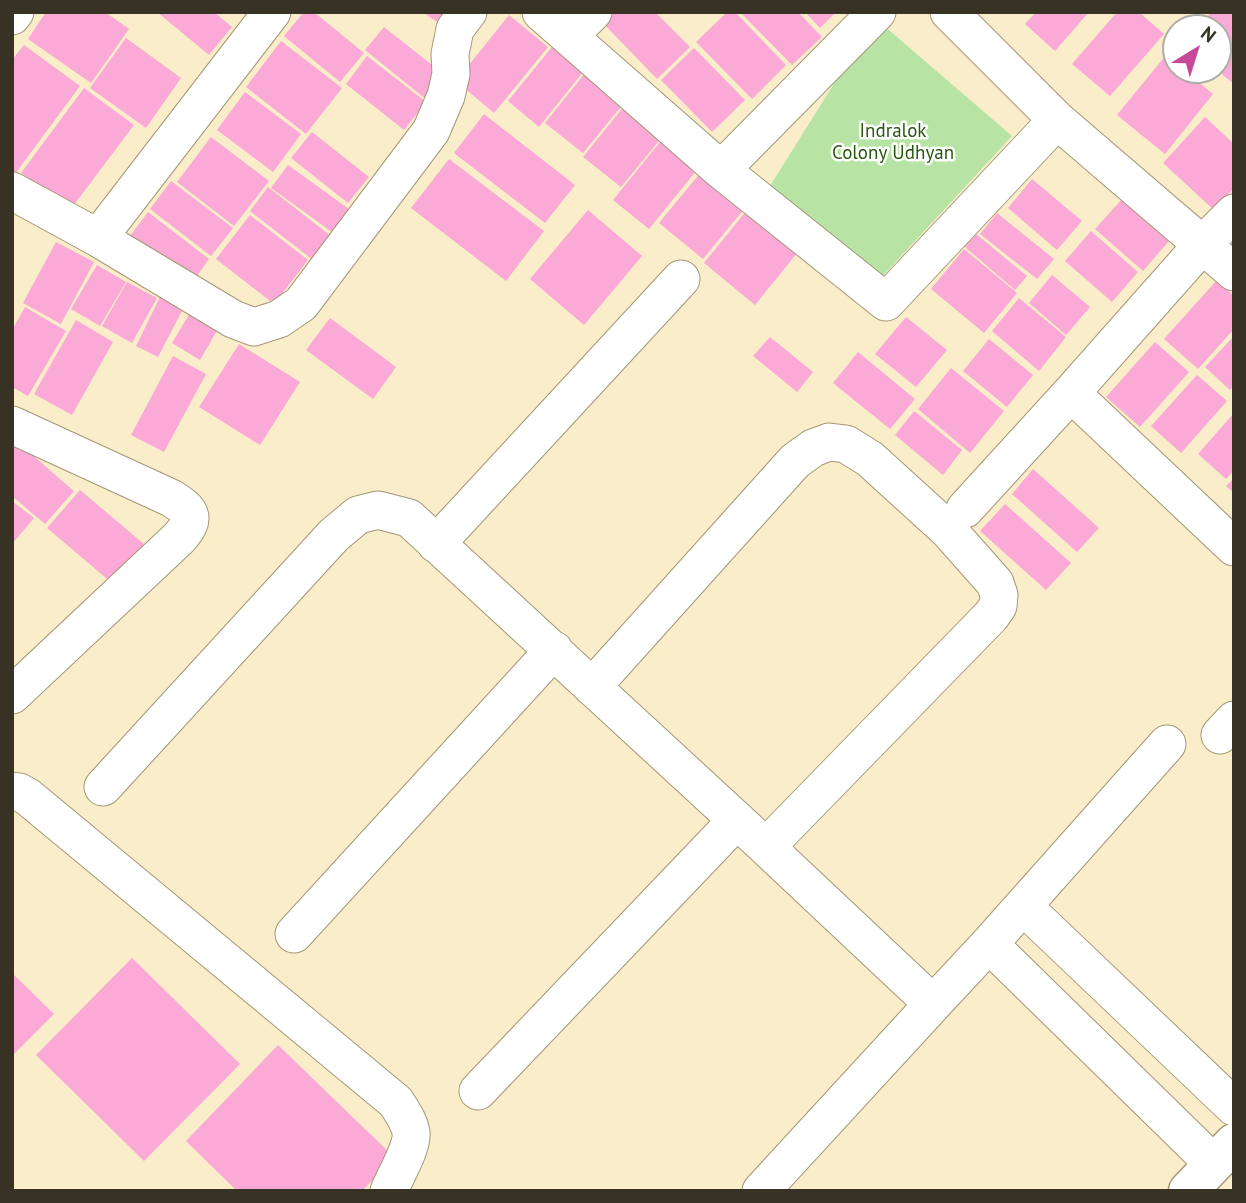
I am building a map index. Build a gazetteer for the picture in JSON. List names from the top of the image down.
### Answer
{
  "parks": ["Indralok Colony Udhyan"],
  "north": "top right"
}
